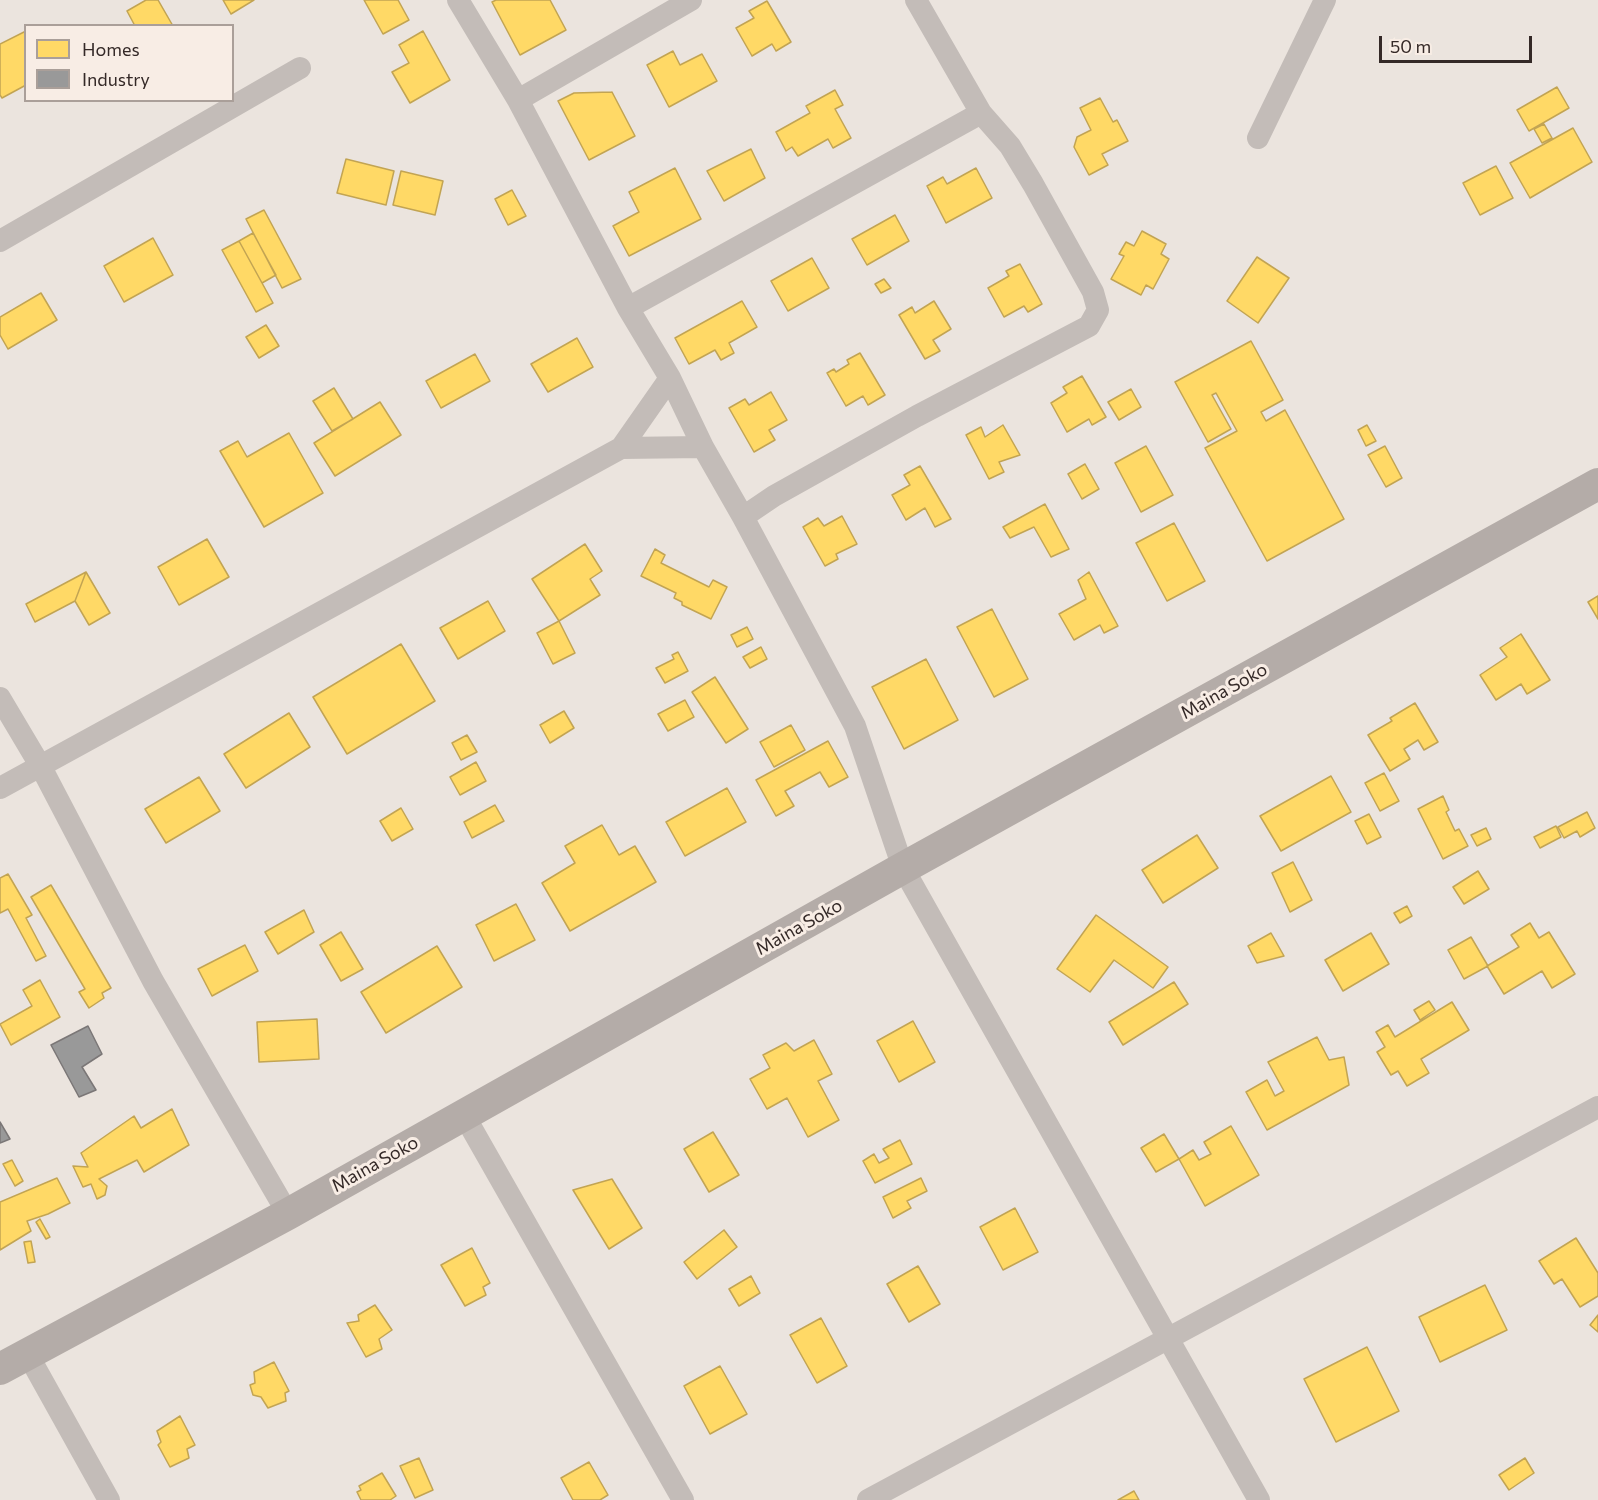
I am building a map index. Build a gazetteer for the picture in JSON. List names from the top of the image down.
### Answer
{
  "streets": {
    "street": ["Maina Soko"]
  },
  "legend": ["Homes", "Industry"],
  "scale_bar": "50 m"
}
